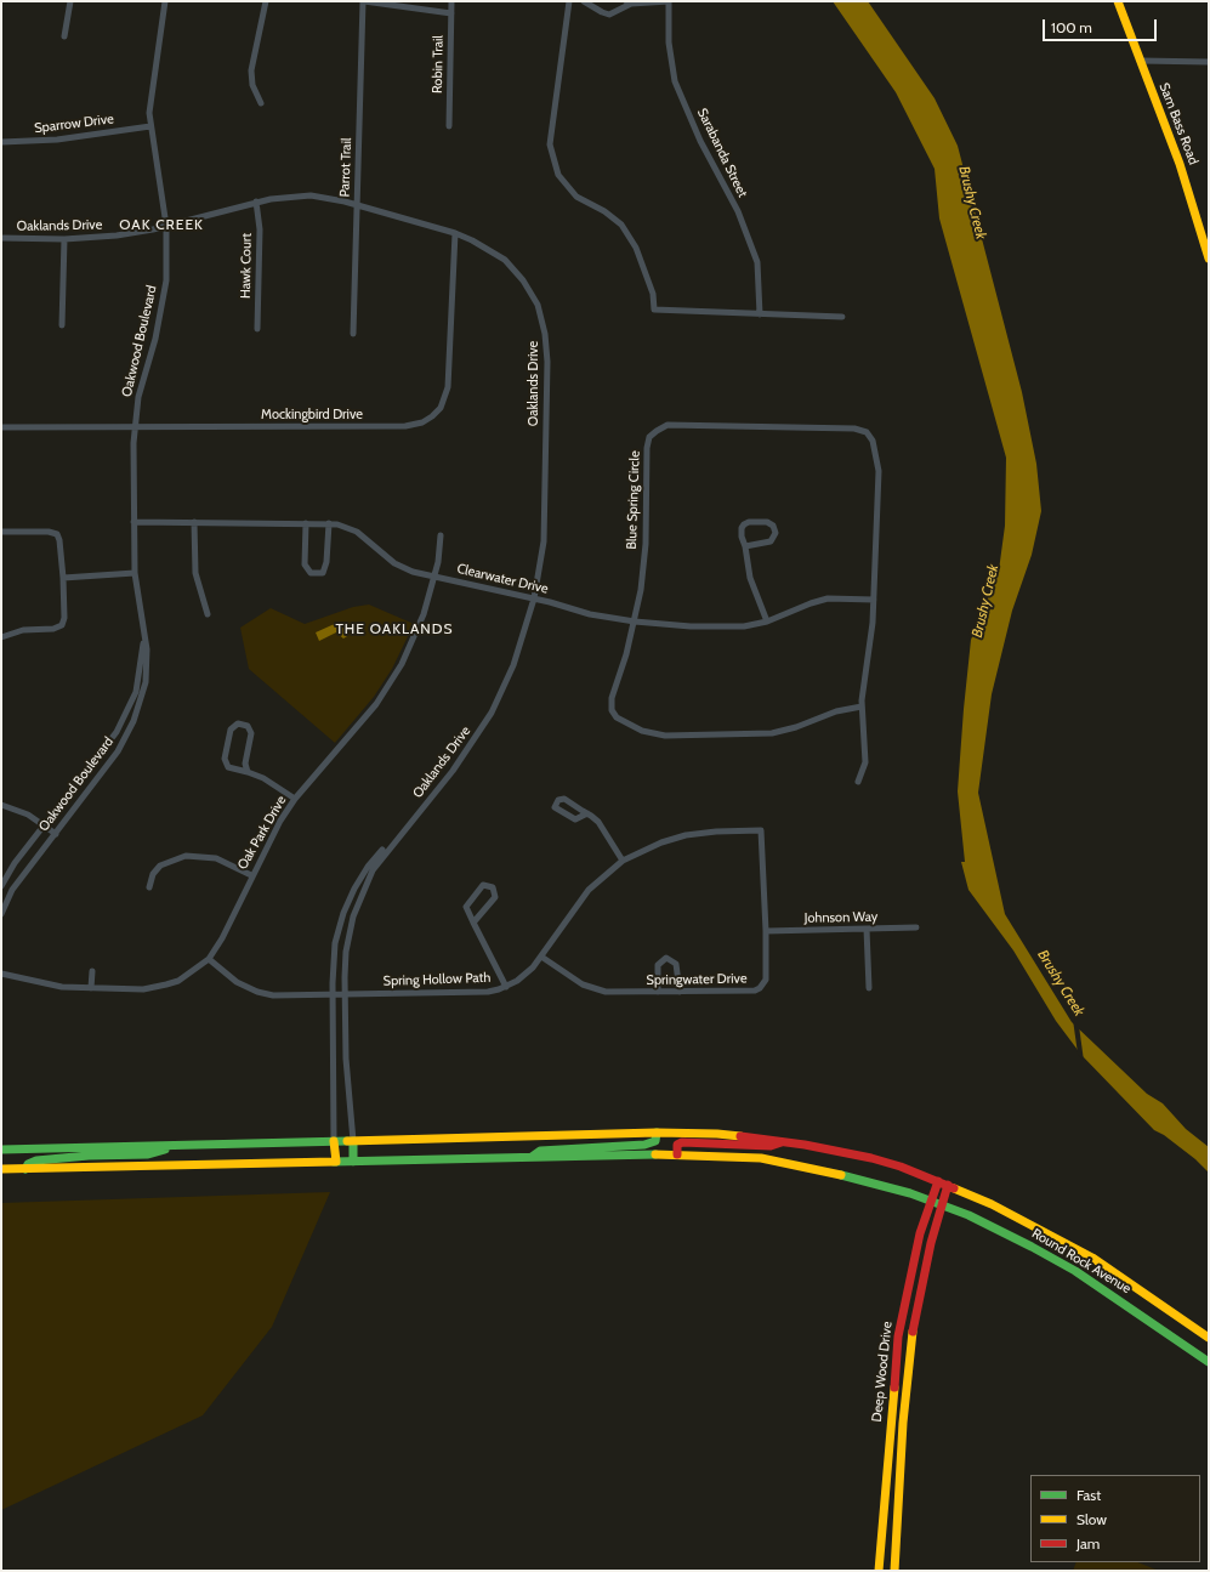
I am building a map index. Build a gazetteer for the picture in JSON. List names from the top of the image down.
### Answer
{
  "streets": {
    "main road": ["Sam Bass Road", "Round Rock Avenue", "Deep Wood Drive"],
    "street": [
      "Robin Trail",
      "Sparrow Drive",
      "Sarabanda Street",
      "Parrot Trail",
      "Oaklands Drive",
      "Hawk Court",
      "Oakwood Boulevard",
      "Mockingbird Drive",
      "Blue Spring Circle",
      "Clearwater Drive",
      "Oak Park Drive",
      "Johnson Way",
      "Spring Hollow Path",
      "Springwater Drive"
    ]
  },
  "crossings": [
    ["Sparrow Drive", "Oakwood Boulevard"],
    ["Parrot Trail", "Oaklands Drive"],
    ["Oaklands Drive", "Hawk Court"],
    ["Oaklands Drive", "Oakwood Boulevard"],
    ["Oaklands Drive", "Mockingbird Drive"],
    ["Oaklands Drive", "Clearwater Drive"],
    ["Oaklands Drive", "Spring Hollow Path"],
    ["Oaklands Drive", "Round Rock Avenue"],
    ["Oakwood Boulevard", "Mockingbird Drive"],
    ["Oakwood Boulevard", "Clearwater Drive"],
    ["Blue Spring Circle", "Clearwater Drive"],
    ["Clearwater Drive", "Oak Park Drive"],
    ["Oak Park Drive", "Spring Hollow Path"],
    ["Johnson Way", "Springwater Drive"],
    ["Spring Hollow Path", "Springwater Drive"],
    ["Round Rock Avenue", "Deep Wood Drive"]
  ],
  "districts": ["OAK CREEK", "THE OAKLANDS"],
  "water": ["Brushy Creek"],
  "legend": ["Fast", "Slow", "Jam"],
  "scale_bar": "100 m"
}
